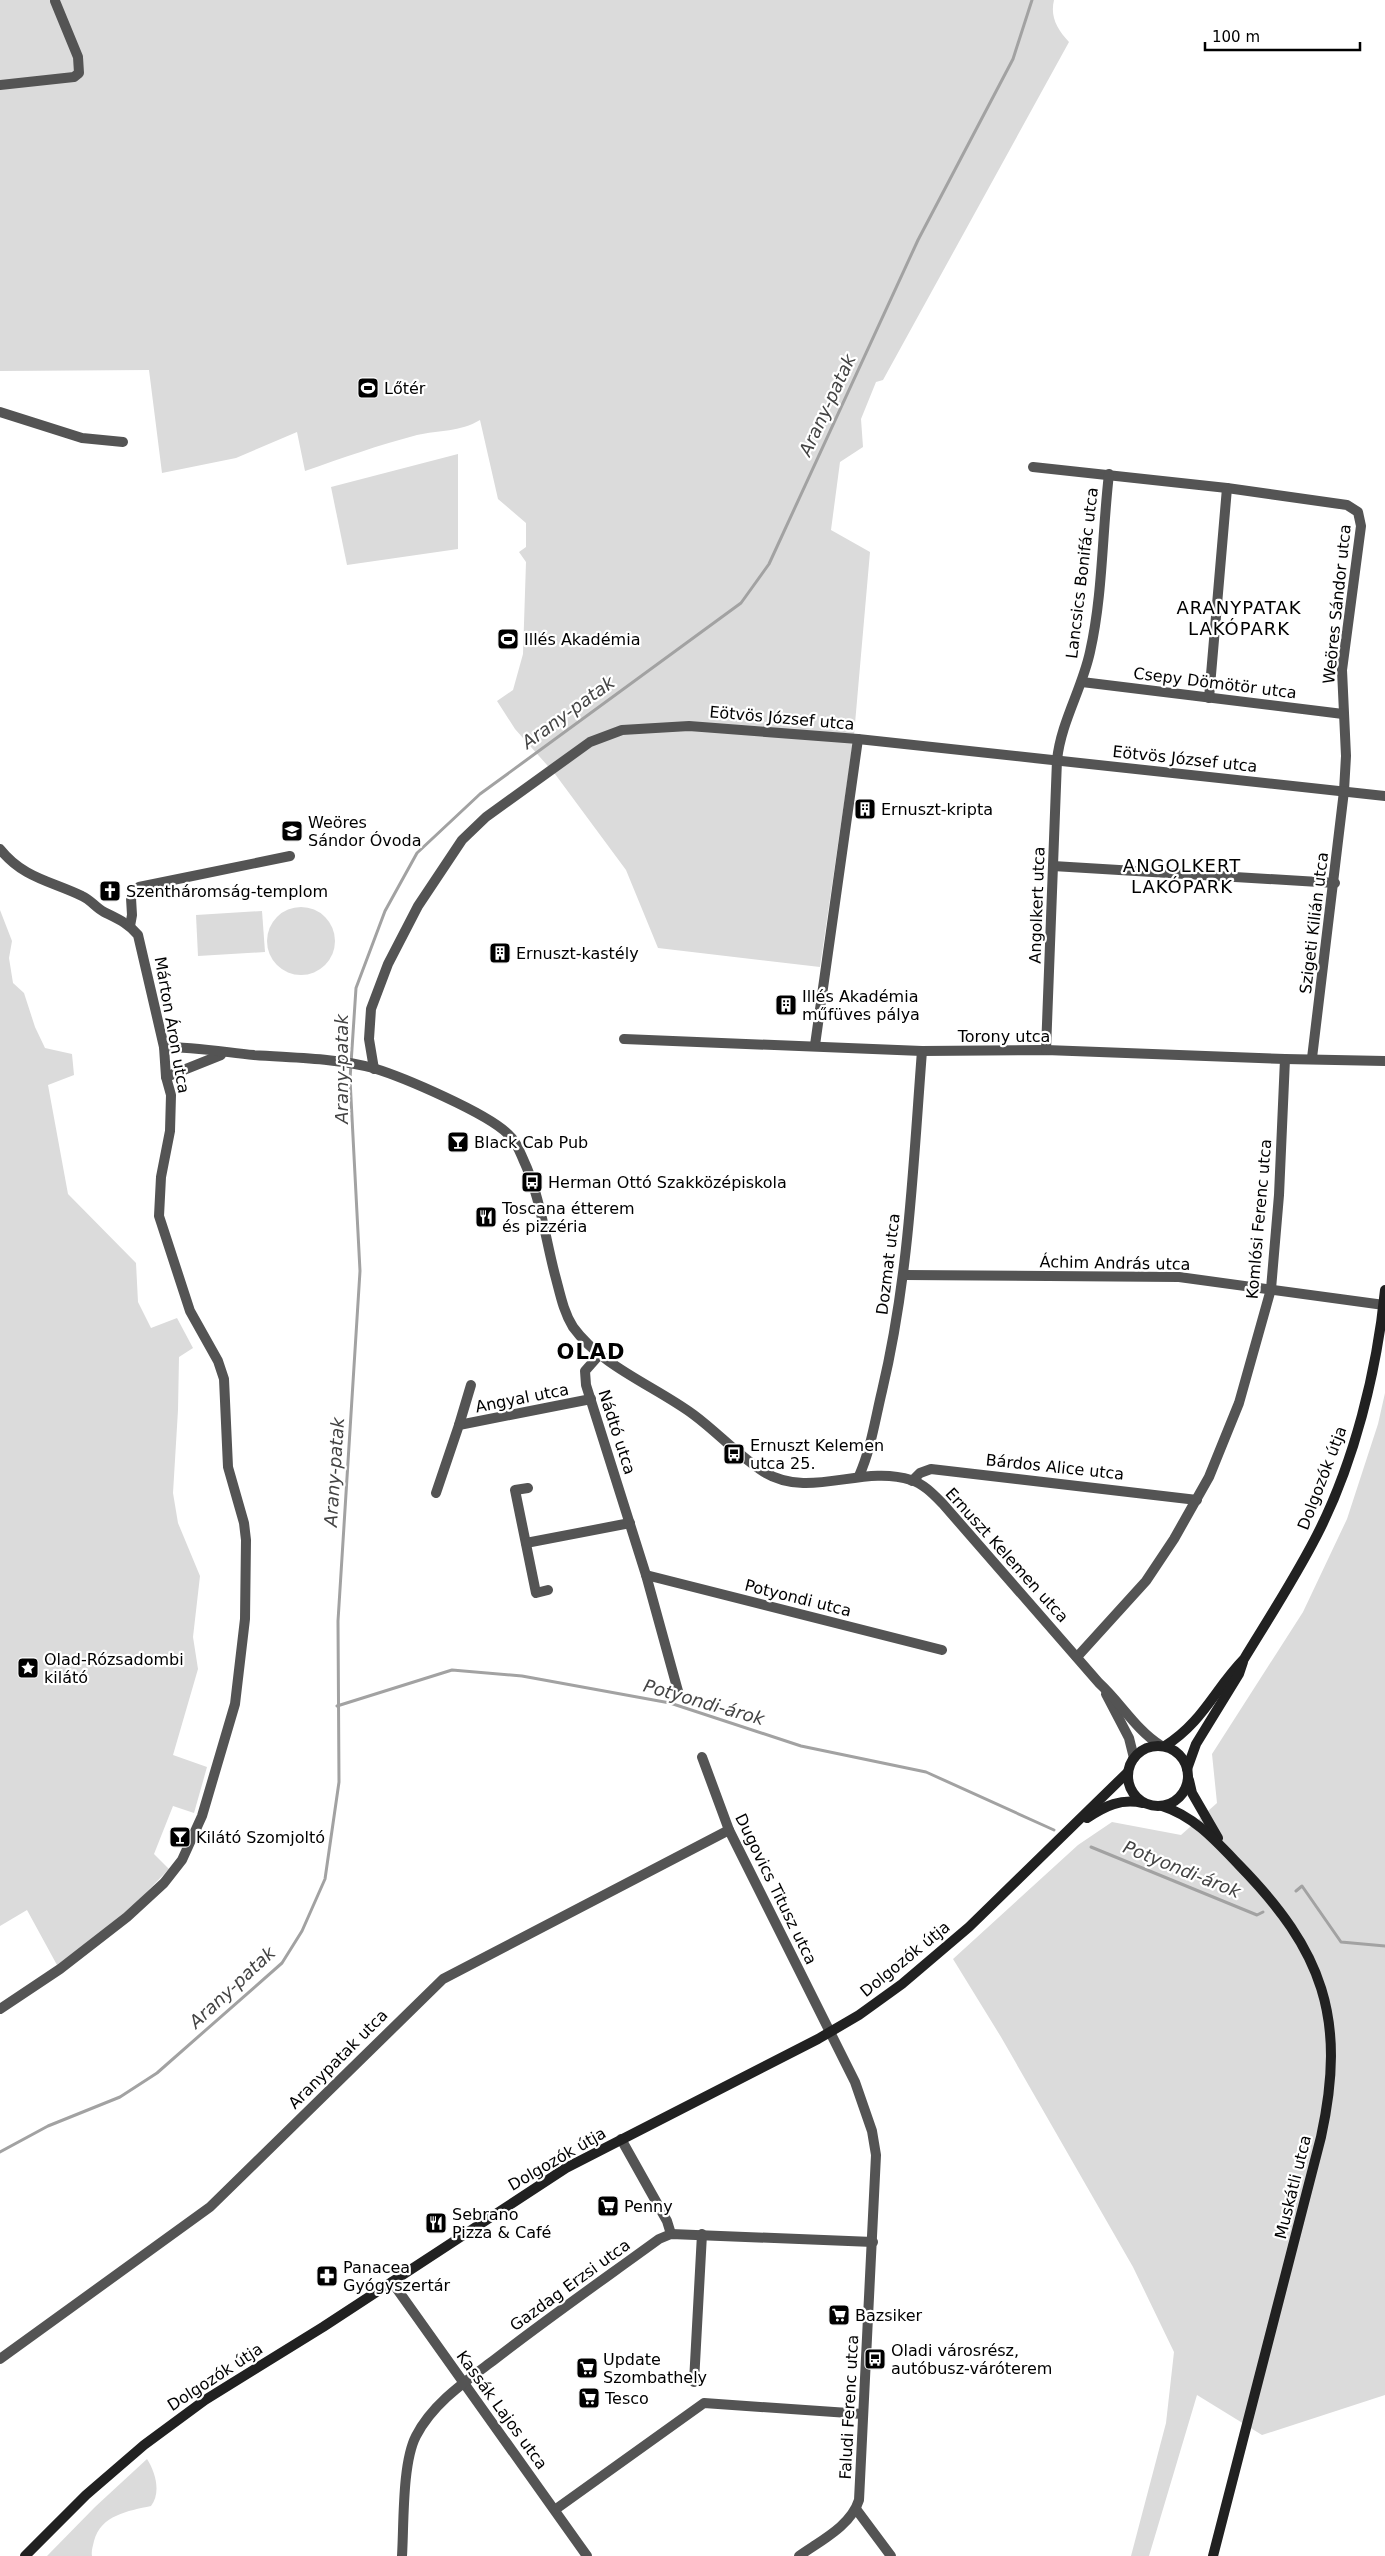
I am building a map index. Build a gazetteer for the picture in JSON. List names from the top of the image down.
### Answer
{
  "streets": {
    "main road": ["Dolgozók útja", "Muskátli utca"],
    "street": [
      "Lancsics Bonifác utca",
      "Weöres Sándor utca",
      "Csepy Dömötör utca",
      "Eötvös József utca",
      "Angolkert utca",
      "Szigeti Kilián utca",
      "Márton Áron utca",
      "Torony utca",
      "Komlósi Ferenc utca",
      "Áchim András utca",
      "Dozmat utca",
      "Angyal utca",
      "Nádtó utca",
      "Bárdos Alice utca",
      "Ernuszt Kelemen utca",
      "Potyondi utca",
      "Dugovics Titusz utca",
      "Aranypatak utca",
      "Gazdag Erzsi utca",
      "Faludi Ferenc utca",
      "Kassák Lajos utca"
    ]
  },
  "crossings": [
    ["Lancsics Bonifác utca", "Csepy Dömötör utca"],
    ["Lancsics Bonifác utca", "Eötvös József utca"],
    ["Lancsics Bonifác utca", "Angolkert utca"],
    ["Weöres Sándor utca", "Csepy Dömötör utca"],
    ["Weöres Sándor utca", "Eötvös József utca"],
    ["Weöres Sándor utca", "Szigeti Kilián utca"],
    ["Eötvös József utca", "Angolkert utca"],
    ["Eötvös József utca", "Szigeti Kilián utca"],
    ["Eötvös József utca", "Ernuszt Kelemen utca"],
    ["Angolkert utca", "Torony utca"],
    ["Szigeti Kilián utca", "Torony utca"],
    ["Márton Áron utca", "Ernuszt Kelemen utca"],
    ["Torony utca", "Komlósi Ferenc utca"],
    ["Torony utca", "Dozmat utca"],
    ["Komlósi Ferenc utca", "Áchim András utca"],
    ["Komlósi Ferenc utca", "Bárdos Alice utca"],
    ["Komlósi Ferenc utca", "Ernuszt Kelemen utca"],
    ["Áchim András utca", "Dozmat utca"],
    ["Áchim András utca", "Dolgozók útja"],
    ["Dozmat utca", "Ernuszt Kelemen utca"],
    ["Angyal utca", "Nádtó utca"],
    ["Nádtó utca", "Ernuszt Kelemen utca"],
    ["Nádtó utca", "Potyondi utca"],
    ["Bárdos Alice utca", "Ernuszt Kelemen utca"],
    ["Dolgozók útja", "Ernuszt Kelemen utca"],
    ["Dolgozók útja", "Dugovics Titusz utca"],
    ["Dolgozók útja", "Muskátli utca"],
    ["Dolgozók útja", "Faludi Ferenc utca"],
    ["Dolgozók útja", "Kassák Lajos utca"],
    ["Ernuszt Kelemen utca", "Muskátli utca"],
    ["Dugovics Titusz utca", "Aranypatak utca"],
    ["Dugovics Titusz utca", "Faludi Ferenc utca"],
    ["Gazdag Erzsi utca", "Faludi Ferenc utca"],
    ["Gazdag Erzsi utca", "Kassák Lajos utca"]
  ],
  "districts": ["ARANYPATAK LAKÓPARK", "ANGOLKERT LAKÓPARK", "OLAD"],
  "water": ["Arany-patak", "Potyondi-árok"],
  "places": {
    "sports": ["Lőtér", "Illés Akadémia"],
    "building": ["Ernuszt-kripta", "Ernuszt-kastély", "Illés Akadémia műfüves pálya"],
    "school or university": ["Weöres Sándor Óvoda"],
    "church": ["Szentháromság-templom"],
    "bar": ["Black Cab Pub", "Kilátó Szomjoltó"],
    "bus stop": ["Herman Ottó Szakközépiskola", "Ernuszt Kelemen utca 25.", "Oladi városrész, autóbusz-váróterem"],
    "restaurant": ["Toscana étterem és pizzéria", "Sebrano Pizza & Café"],
    "place": ["Olad-Rózsadombi kilátó"],
    "supermarket": [
      "Penny",
      "Bazsiker",
      "Update Szombathely",
      "Tesco"
    ],
    "pharmacy": ["Panacea Gyógyszertár"]
  },
  "scale_bar": "100 m"
}
